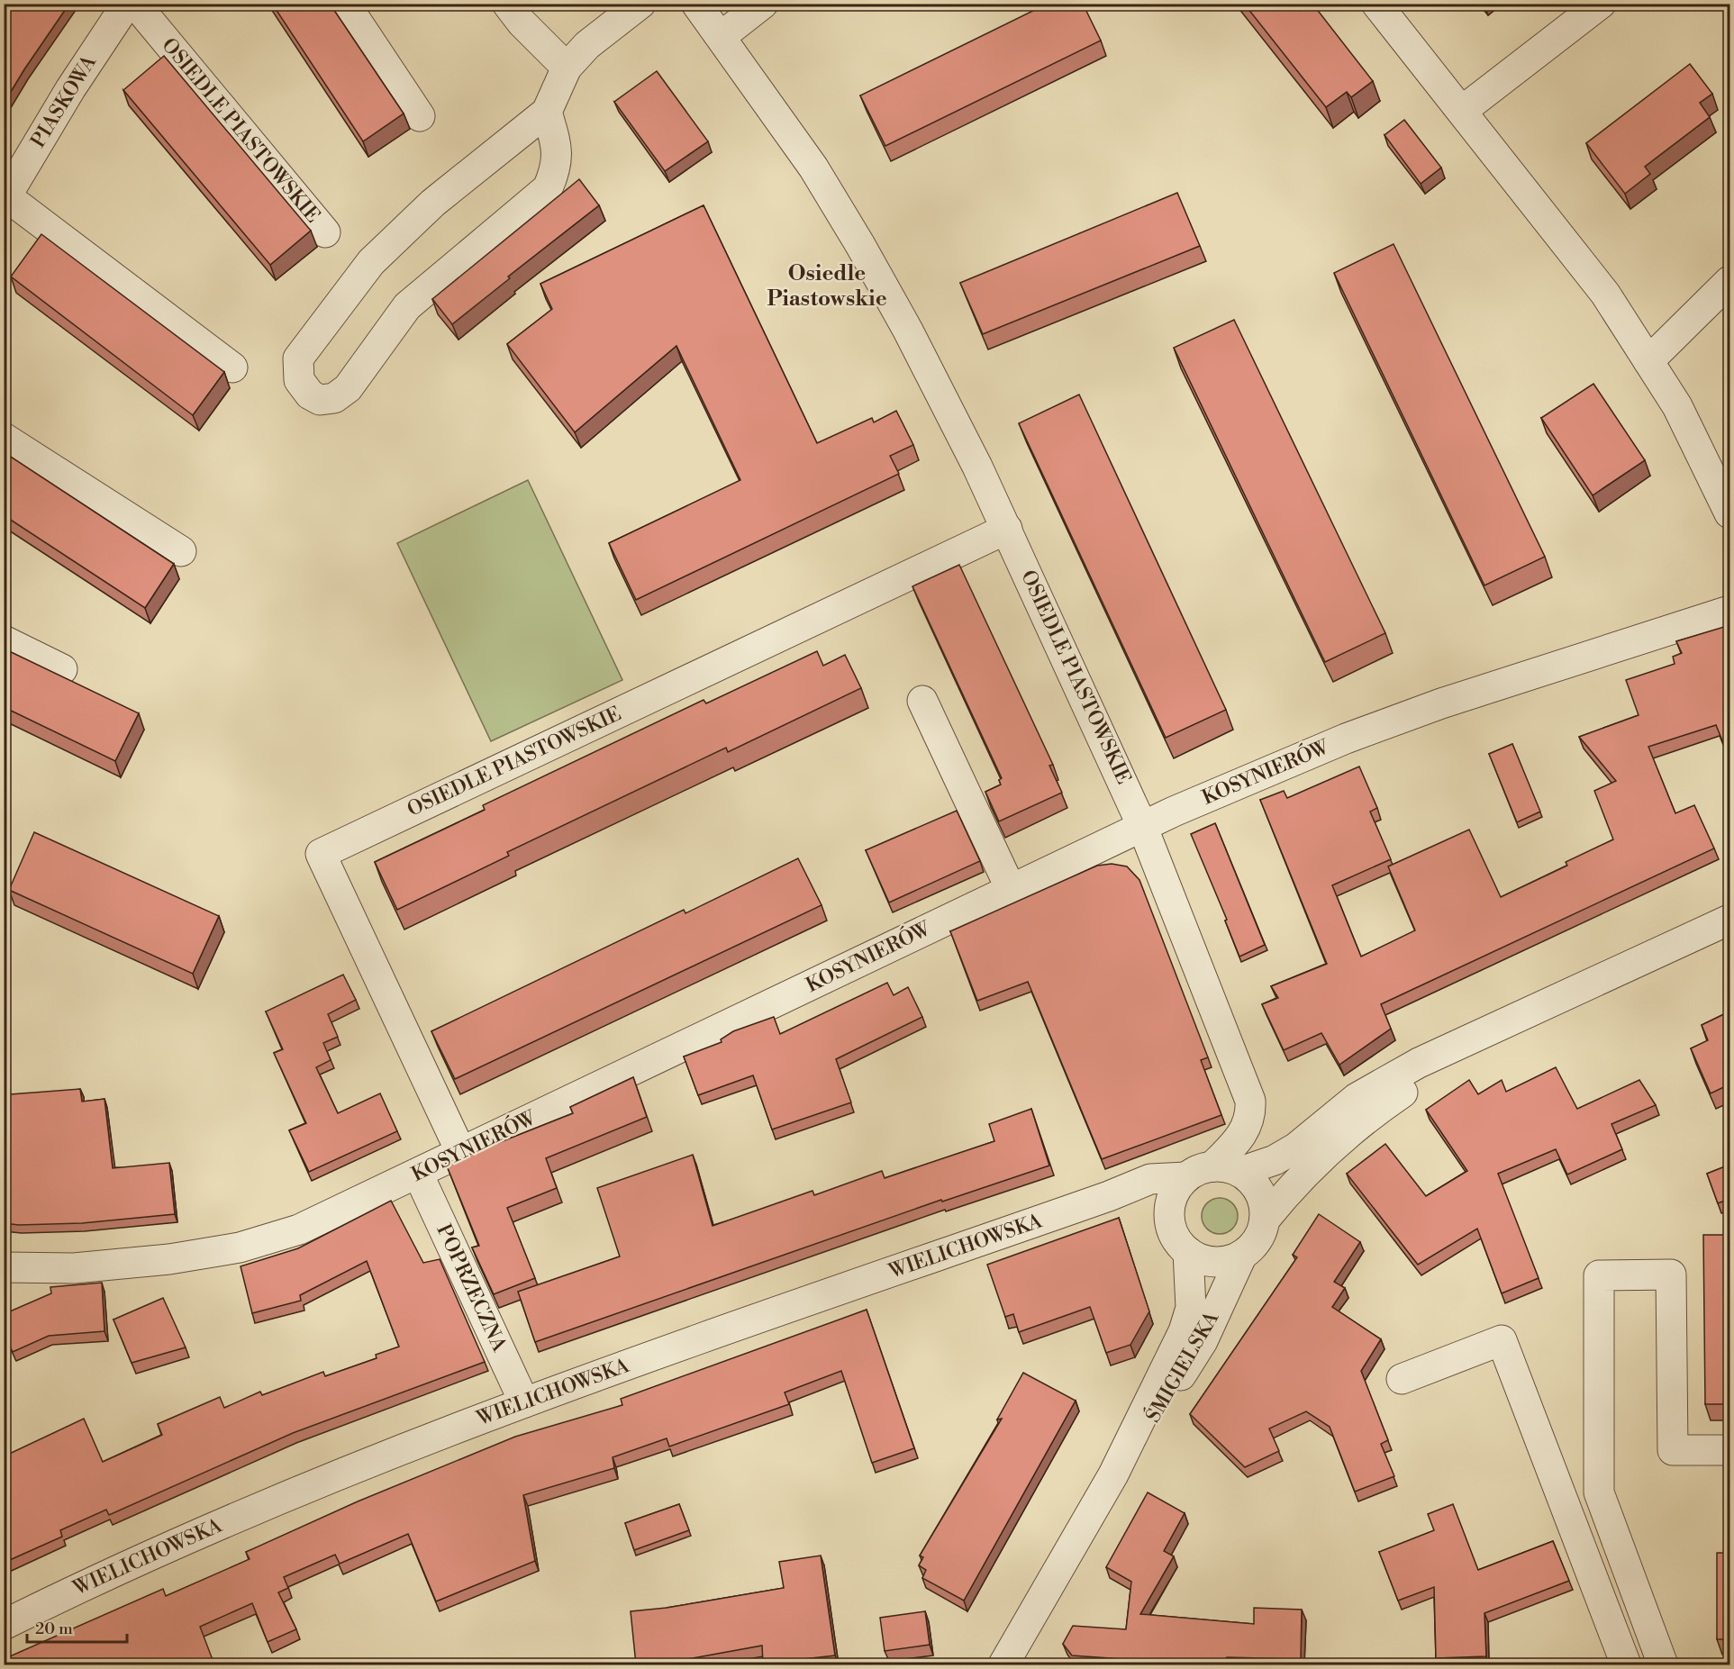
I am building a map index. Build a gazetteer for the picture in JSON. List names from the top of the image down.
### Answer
{
  "streets": {
    "street": [
      "PIASKOWA",
      "OSIEDLE PIASTOWSKIE",
      "KOSYNIERÓW",
      "WIELICHOWSKA",
      "POPRZECZNA",
      "ŚMIGIELSKA"
    ]
  },
  "crossings": [
    ["OSIEDLE PIASTOWSKIE", "KOSYNIERÓW"],
    ["OSIEDLE PIASTOWSKIE", "WIELICHOWSKA"],
    ["OSIEDLE PIASTOWSKIE", "ŚMIGIELSKA"],
    ["KOSYNIERÓW", "POPRZECZNA"],
    ["WIELICHOWSKA", "POPRZECZNA"],
    ["WIELICHOWSKA", "ŚMIGIELSKA"]
  ],
  "districts": ["Osiedle Piastowskie"],
  "scale_bar": "20 m"
}
